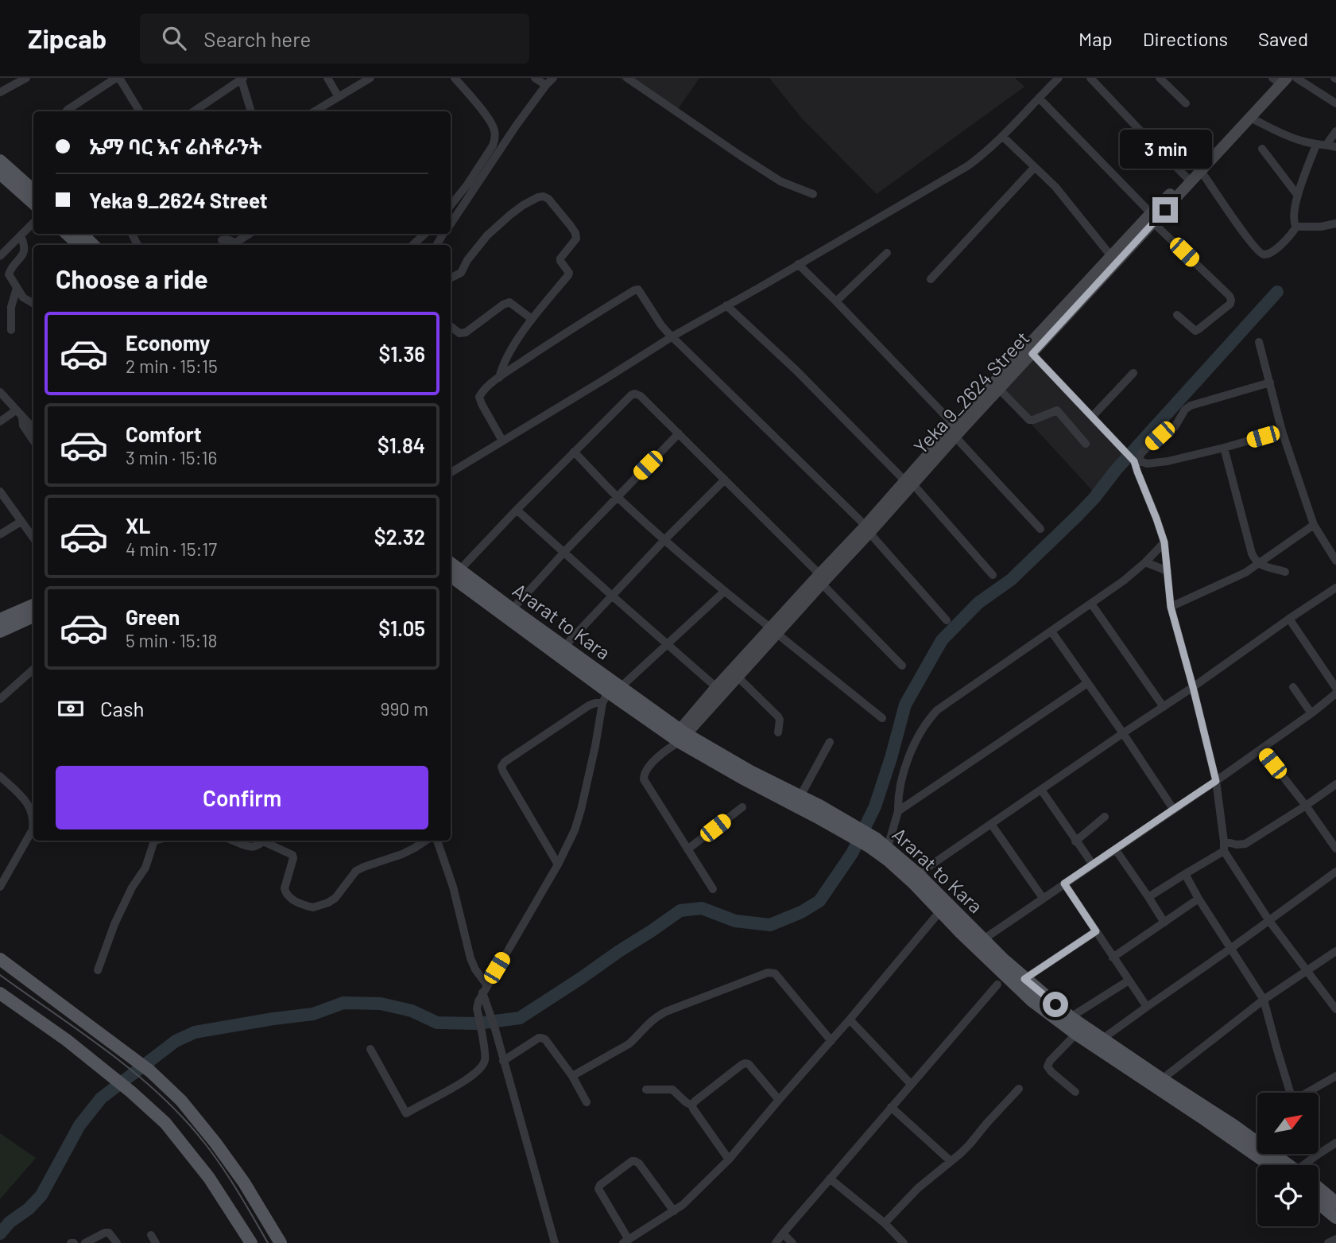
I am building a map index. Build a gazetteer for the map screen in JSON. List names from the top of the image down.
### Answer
{
  "streets": {
    "main road": ["Yeka 9_2624 Street", "Ararat to Kara"]
  },
  "crossings": [
    ["Yeka 9_2624 Street", "Ararat to Kara"]
  ],
  "north": "top right",
  "page": {
    "header": "Zipcab",
    "search": "Search here",
    "nav": ["Map", "Directions", "Saved"],
    "banner": ["ኤማ ባር እና ሬስቶራንት", "Yeka 9_2624 Street"],
    "bubble": "3 min",
    "heading": "Choose a ride",
    "list": [
      {
        "name": "Economy",
        "note": "2 min · 15:15",
        "value": "$1.36"
      },
      {
        "name": "Comfort",
        "note": "3 min · 15:16",
        "value": "$1.84"
      },
      {
        "name": "XL",
        "note": "4 min · 15:17",
        "value": "$2.32"
      },
      {
        "name": "Green",
        "note": "5 min · 15:18",
        "value": "$1.05"
      }
    ],
    "pay": ["Cash", "990 m"],
    "buttons": "Confirm"
  }
}
